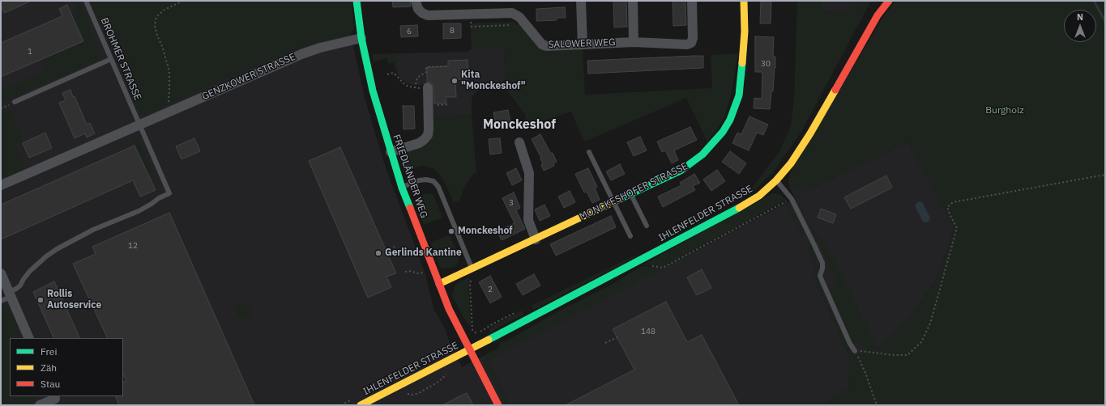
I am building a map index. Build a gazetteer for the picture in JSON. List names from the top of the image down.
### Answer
{
  "streets": {
    "street": [
      "SALOWER WEG",
      "GENZKOWER STRASSE",
      "FRIEDLÄNDER WEG",
      "MONCKESHOFER STRASSE",
      "IHLENFELDER STRASSE"
    ],
    "lane": ["BROHMER STRASSE"]
  },
  "crossings": [
    ["BROHMER STRASSE", "GENZKOWER STRASSE"],
    ["GENZKOWER STRASSE", "FRIEDLÄNDER WEG"],
    ["FRIEDLÄNDER WEG", "MONCKESHOFER STRASSE"],
    ["FRIEDLÄNDER WEG", "IHLENFELDER STRASSE"]
  ],
  "districts": ["Monckeshof"],
  "parks": ["Burgholz"],
  "places": [
    "Kita \"Monckeshof\"",
    "Monckeshof",
    "Gerlinds Kantine",
    "Rollis Autoservice"
  ],
  "house_numbers": [
    "8",
    "6",
    "1",
    "30",
    "3",
    "12",
    "2",
    "148"
  ],
  "legend": ["Frei", "Zäh", "Stau"],
  "north": "top"
}
